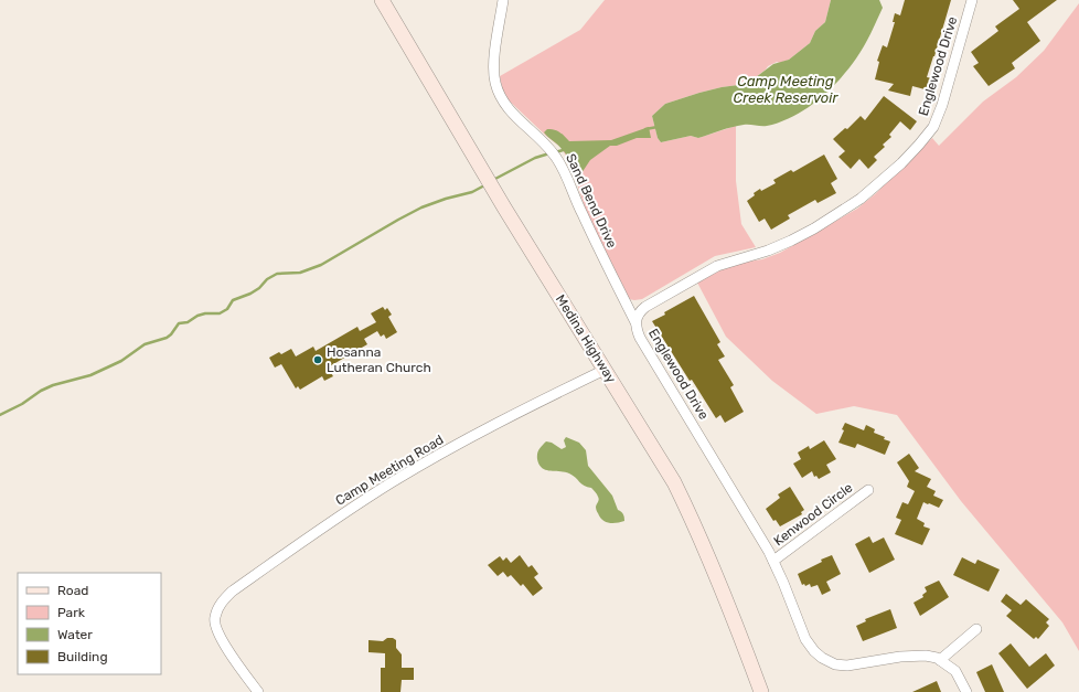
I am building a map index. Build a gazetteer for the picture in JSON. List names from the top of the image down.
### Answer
{
  "streets": {
    "main road": ["Medina Highway"],
    "street": [
      "Englewood Drive",
      "Sand Bend Drive",
      "Camp Meeting Road",
      "Kenwood Circle"
    ]
  },
  "crossings": [
    ["Englewood Drive", "Sand Bend Drive"],
    ["Englewood Drive", "Kenwood Circle"],
    ["Medina Highway", "Camp Meeting Road"]
  ],
  "water": ["Camp Meeting Creek Reservoir"],
  "places": ["Hosanna Lutheran Church"],
  "legend": [
    "Road",
    "Park",
    "Water",
    "Building"
  ]
}
